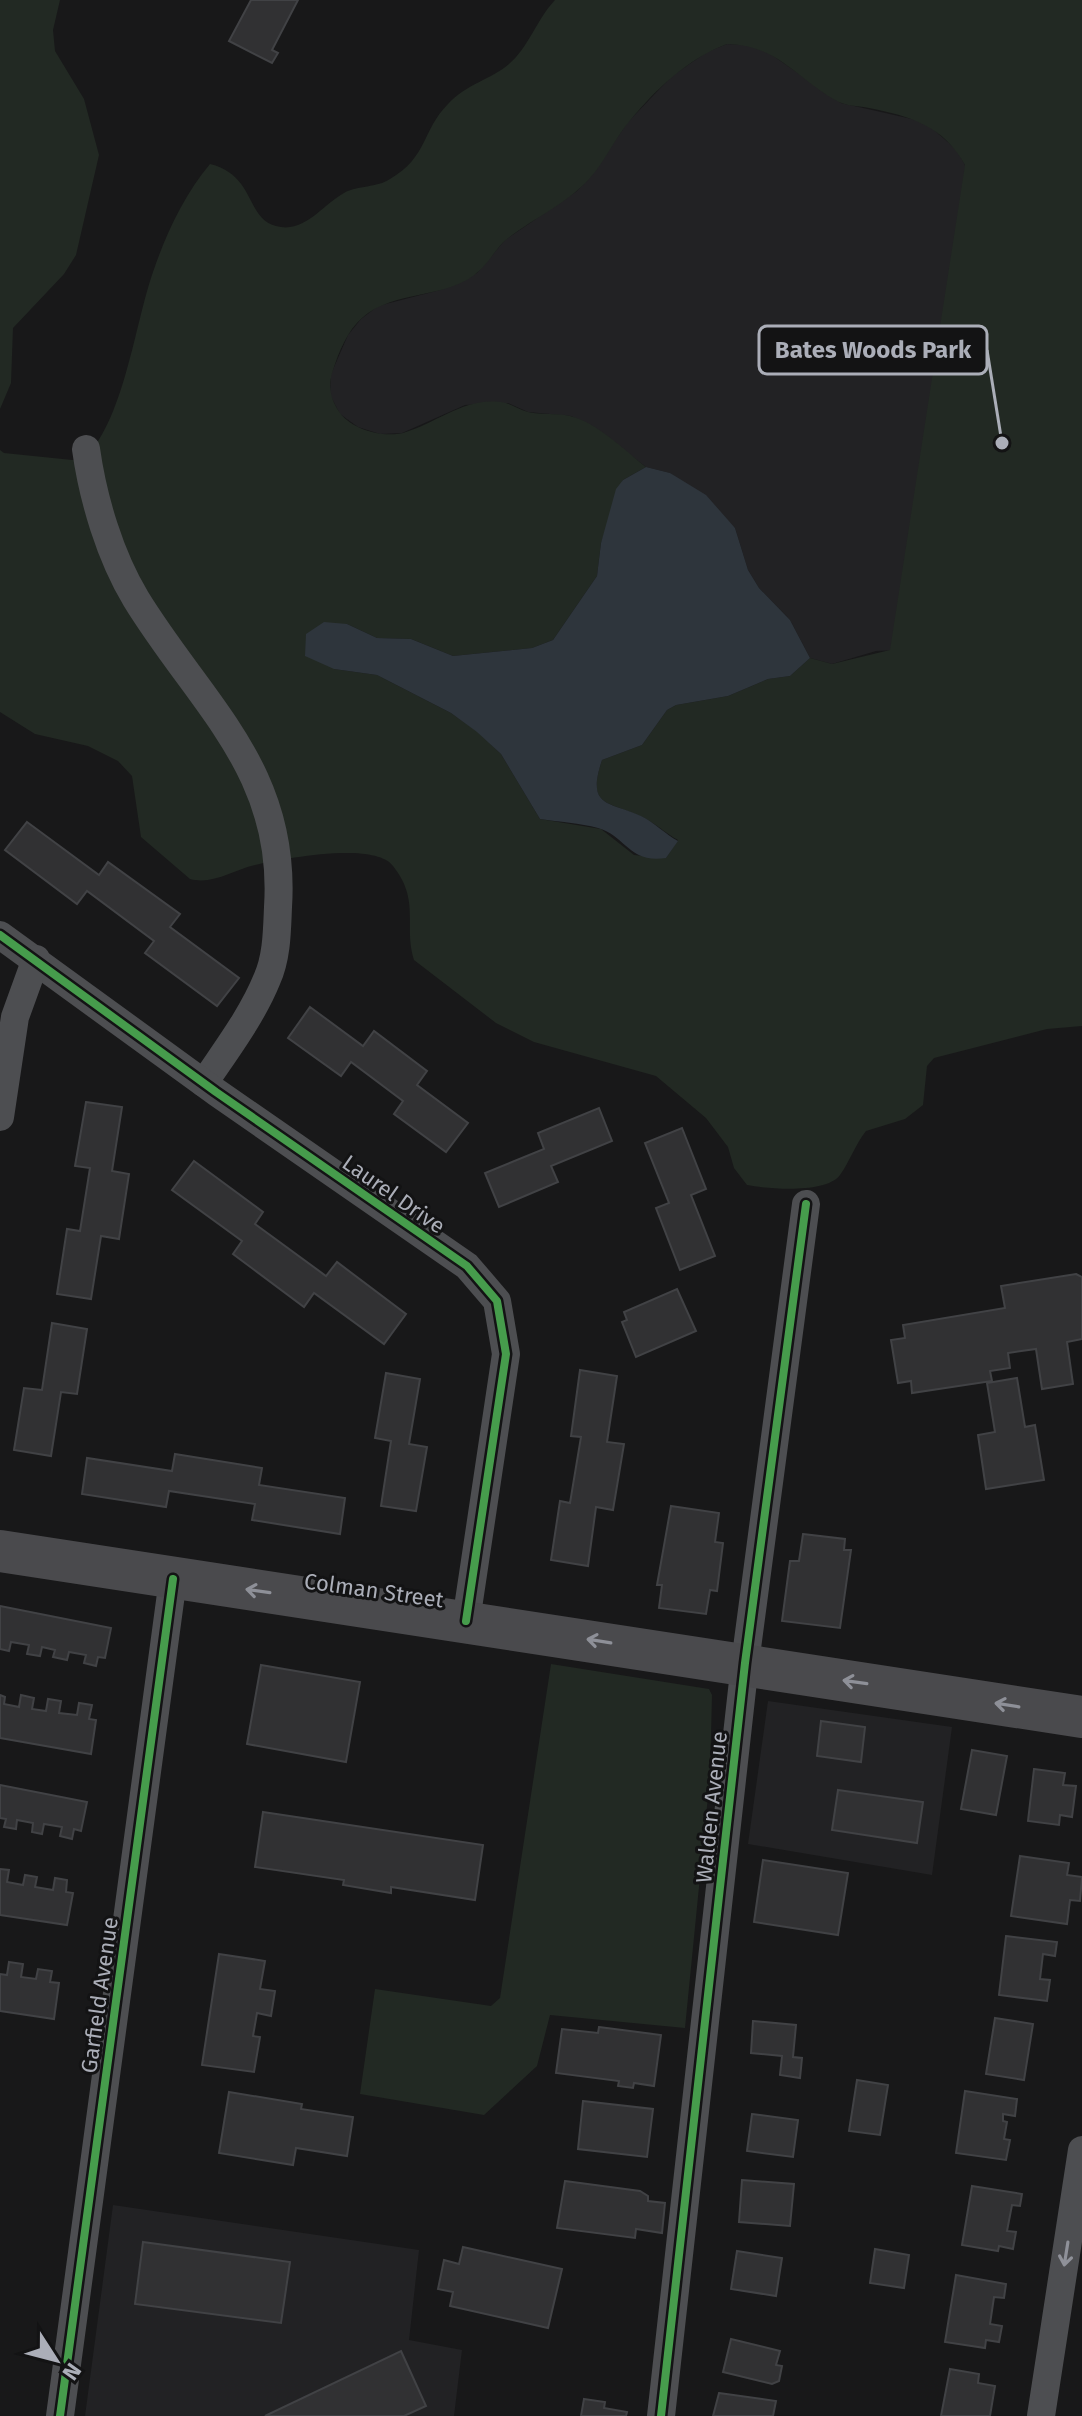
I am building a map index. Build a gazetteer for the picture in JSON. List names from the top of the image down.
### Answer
{
  "streets": {
    "main road": ["Colman Street"],
    "street": ["Laurel Drive", "Walden Avenue", "Garfield Avenue"]
  },
  "crossings": [
    ["Laurel Drive", "Colman Street"],
    ["Colman Street", "Walden Avenue"],
    ["Colman Street", "Garfield Avenue"]
  ],
  "one_way": ["Colman Street"],
  "places": ["Bates Woods Park"],
  "north": "bottom right"
}
